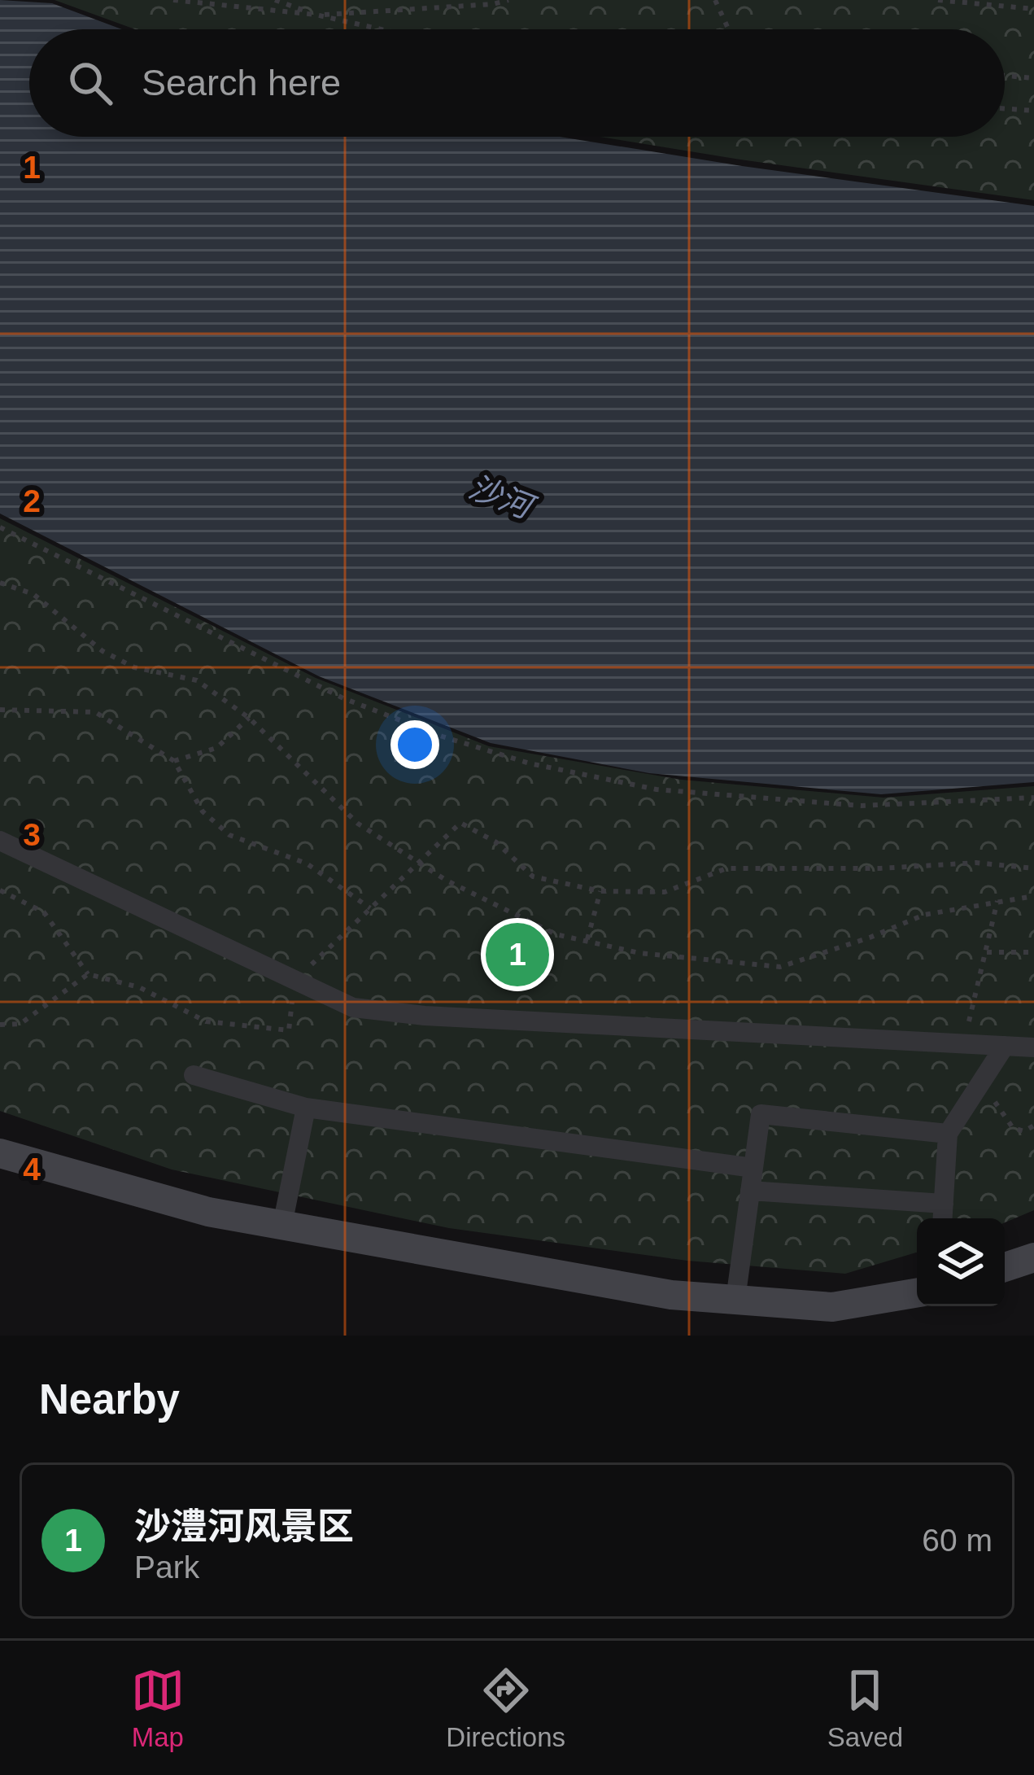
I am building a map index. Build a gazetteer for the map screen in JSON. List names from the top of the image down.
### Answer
{
  "water": ["沙河"],
  "page": {
    "search": "Search here",
    "pins": "1",
    "heading": "Nearby",
    "list": [
      {
        "mark": "1",
        "name": "沙澧河风景区",
        "note": "Park",
        "value": "60 m"
      }
    ],
    "nav": ["Map", "Directions", "Saved"]
  },
  "grid": {
    "rows": [
      "1",
      "2",
      "3",
      "4"
    ]
  }
}
